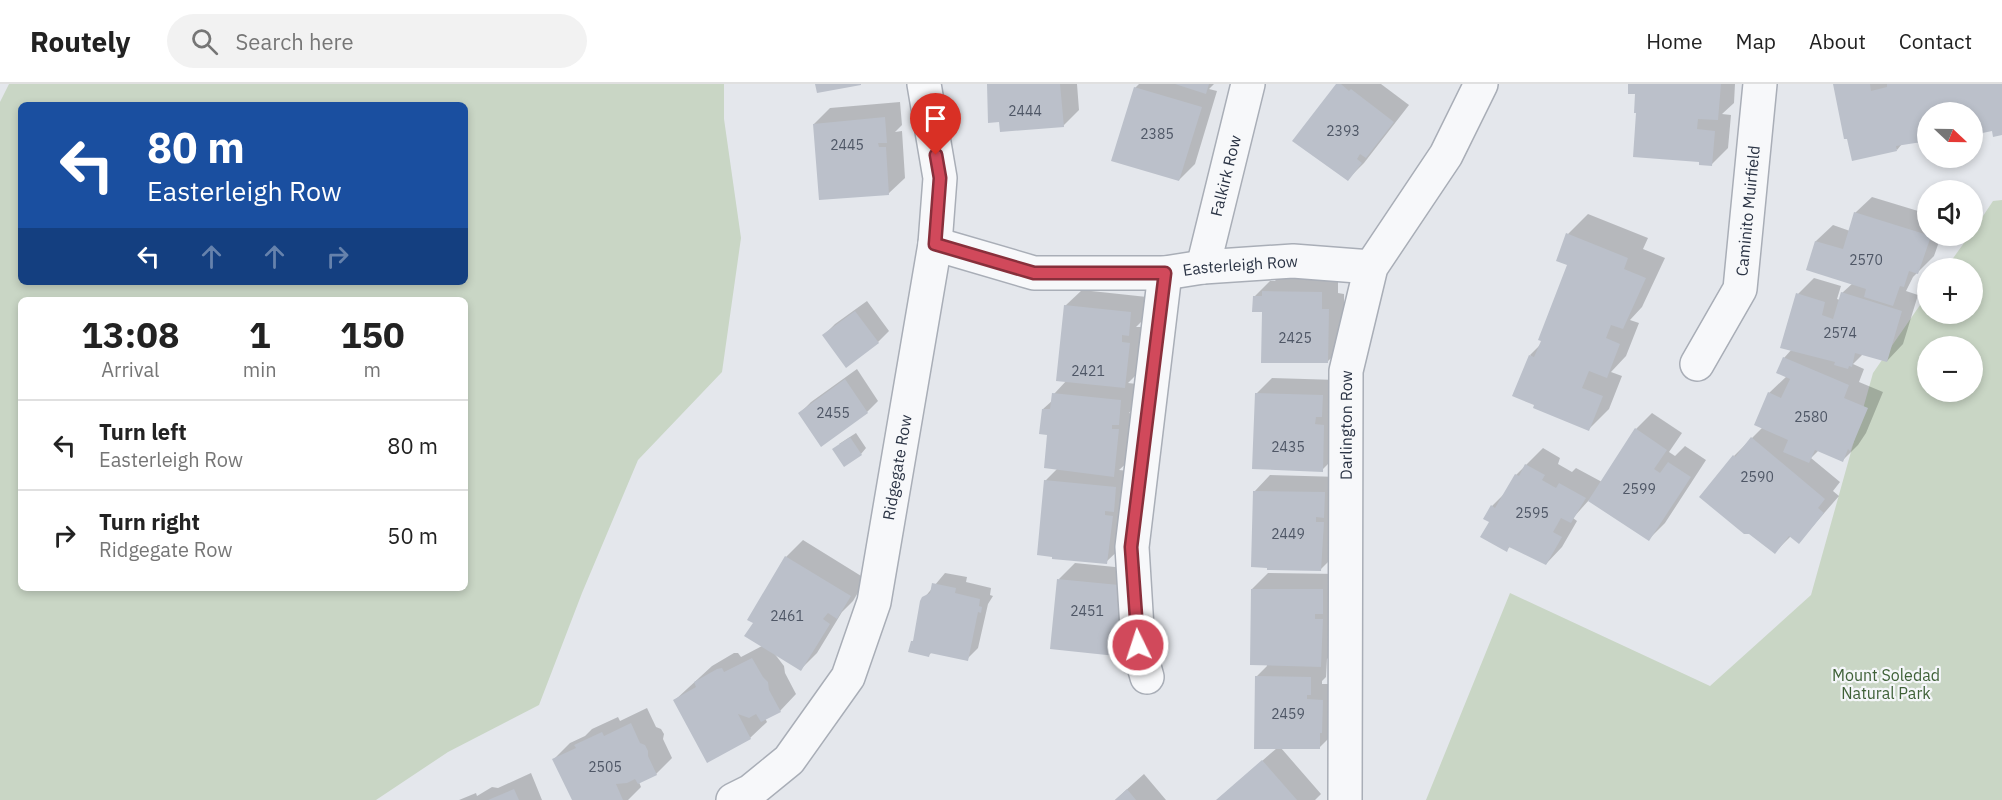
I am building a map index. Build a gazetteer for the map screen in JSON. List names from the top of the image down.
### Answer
{
  "streets": {
    "street": [
      "Falkirk Row",
      "Caminito Muirfield",
      "Easterleigh Row",
      "Darlington Row",
      "Ridgegate Row"
    ]
  },
  "crossings": [
    ["Falkirk Row", "Easterleigh Row"],
    ["Easterleigh Row", "Darlington Row"],
    ["Easterleigh Row", "Ridgegate Row"]
  ],
  "parks": ["Mount Soledad Natural Park"],
  "house_numbers": [
    "2444",
    "2393",
    "2385",
    "2445",
    "2570",
    "2574",
    "2425",
    "2421",
    "2455",
    "2580",
    "2435",
    "2590",
    "2599",
    "2595",
    "2449",
    "2451",
    "2461",
    "2459",
    "2505"
  ],
  "north": "right",
  "page": {
    "header": "Routely",
    "search": "Search here",
    "nav": [
      "Home",
      "Map",
      "About",
      "Contact"
    ],
    "map_buttons": ["+", "−"],
    "turn": ["80 m", "Easterleigh Row"],
    "eta": [
      "13:08",
      "Arrival",
      "1",
      "min",
      "150",
      "m"
    ],
    "list": [
      {
        "name": "Turn left",
        "note": "Easterleigh Row",
        "value": "80 m"
      },
      {
        "name": "Turn right",
        "note": "Ridgegate Row",
        "value": "50 m"
      }
    ]
  }
}
